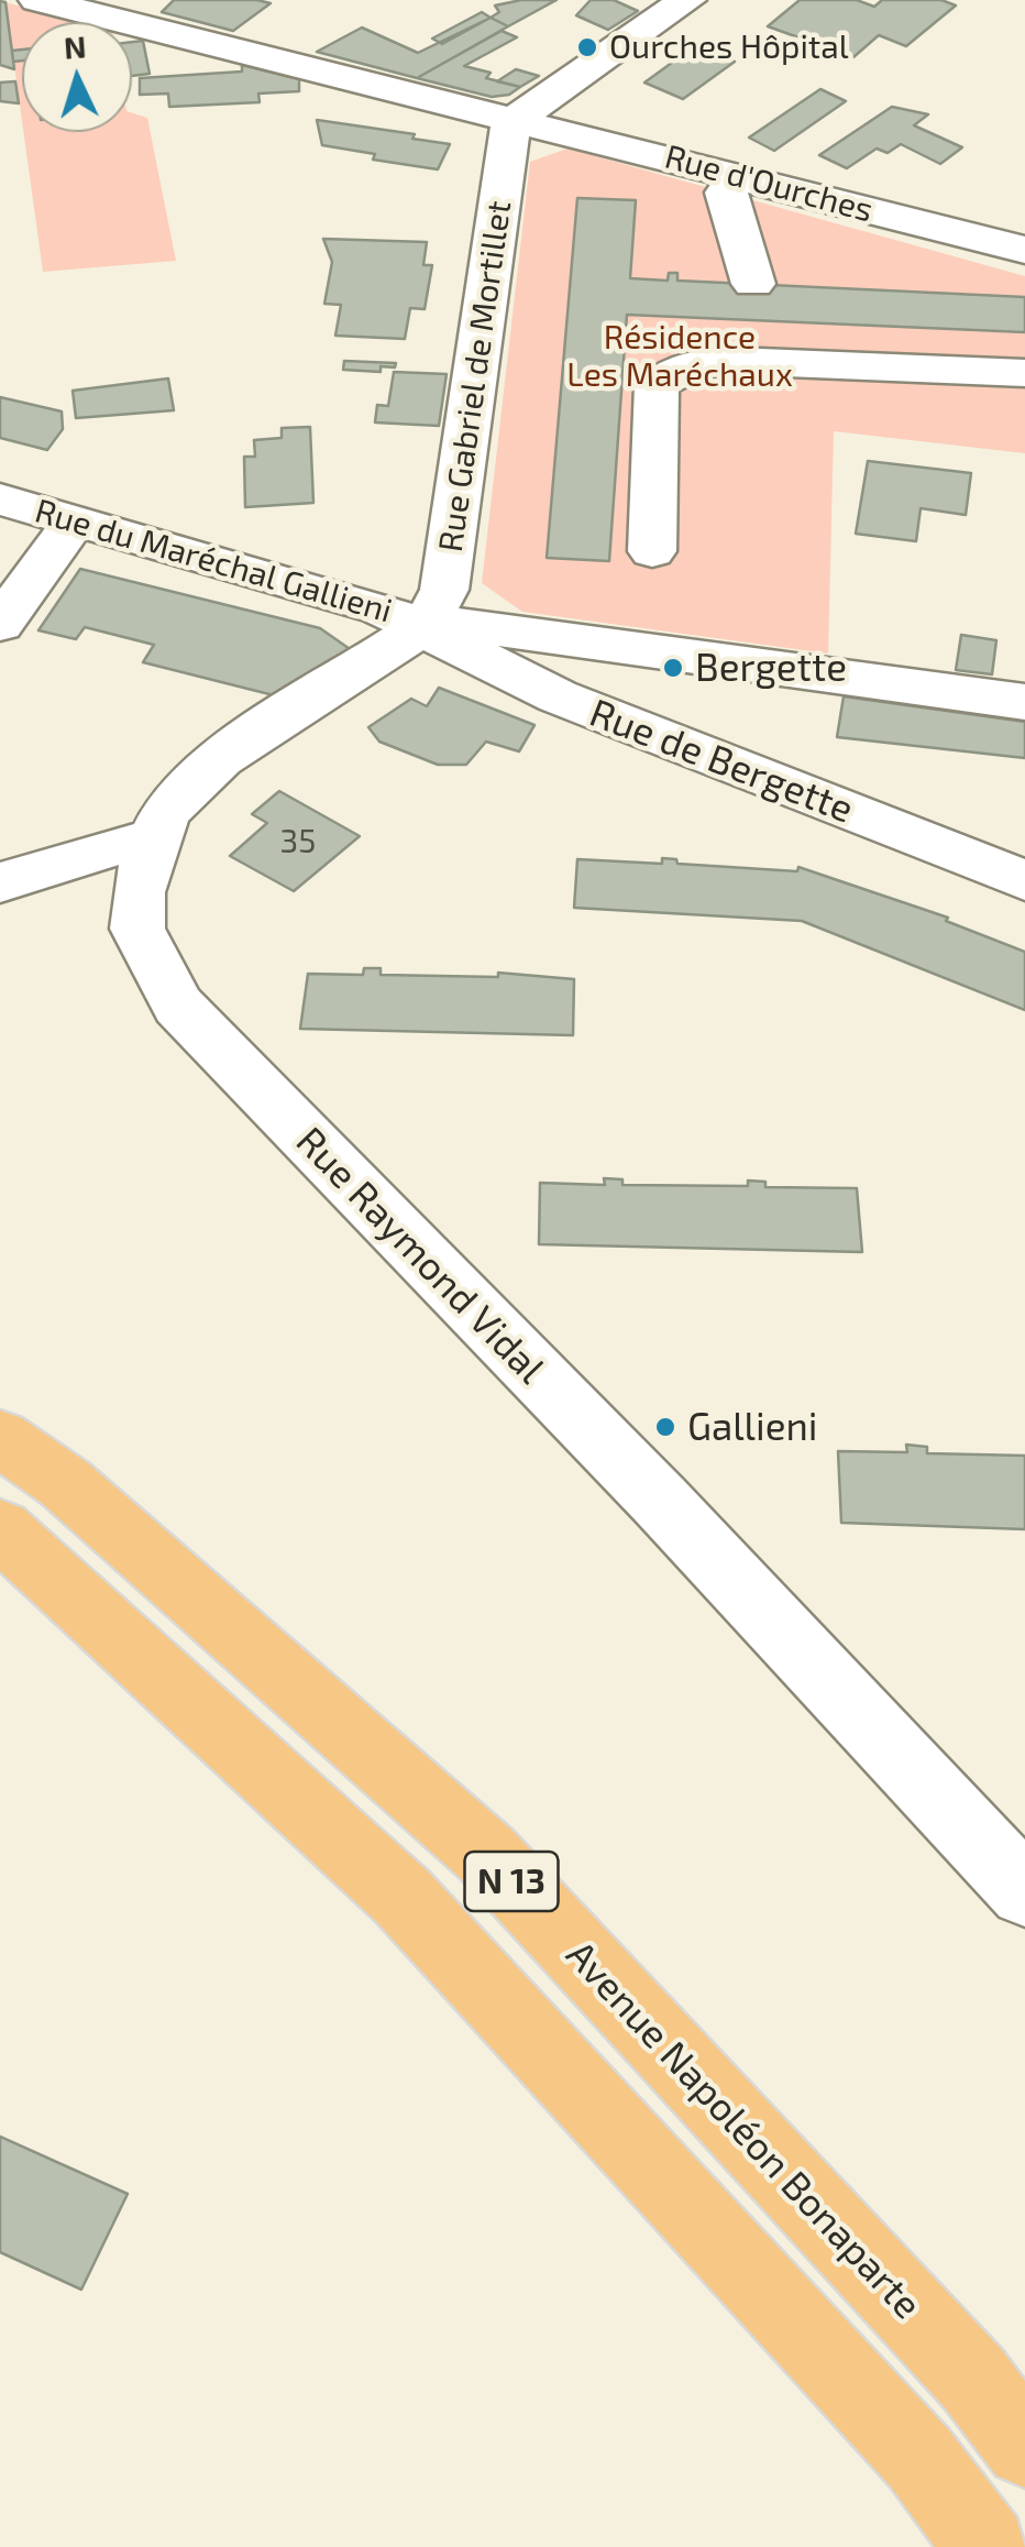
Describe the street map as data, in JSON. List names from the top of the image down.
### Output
{
  "streets": {
    "main road": ["N 13", "Avenue Napoléon Bonaparte"],
    "street": [
      "Rue d'Ourches",
      "Rue Gabriel de Mortillet",
      "Rue du Maréchal Gallieni",
      "Rue de Bergette",
      "Rue Raymond Vidal"
    ]
  },
  "crossings": [
    ["Rue d'Ourches", "Rue Gabriel de Mortillet"],
    ["Rue Gabriel de Mortillet", "Rue du Maréchal Gallieni"],
    ["Rue Gabriel de Mortillet", "Rue de Bergette"],
    ["Rue Gabriel de Mortillet", "Rue Raymond Vidal"],
    ["Rue du Maréchal Gallieni", "Rue de Bergette"],
    ["Rue du Maréchal Gallieni", "Rue Raymond Vidal"],
    ["Rue de Bergette", "Rue Raymond Vidal"]
  ],
  "parks": ["Résidence Les Maréchaux"],
  "places": ["Ourches Hôpital", "Bergette", "Gallieni"],
  "house_numbers": ["35"],
  "north": "top"
}
